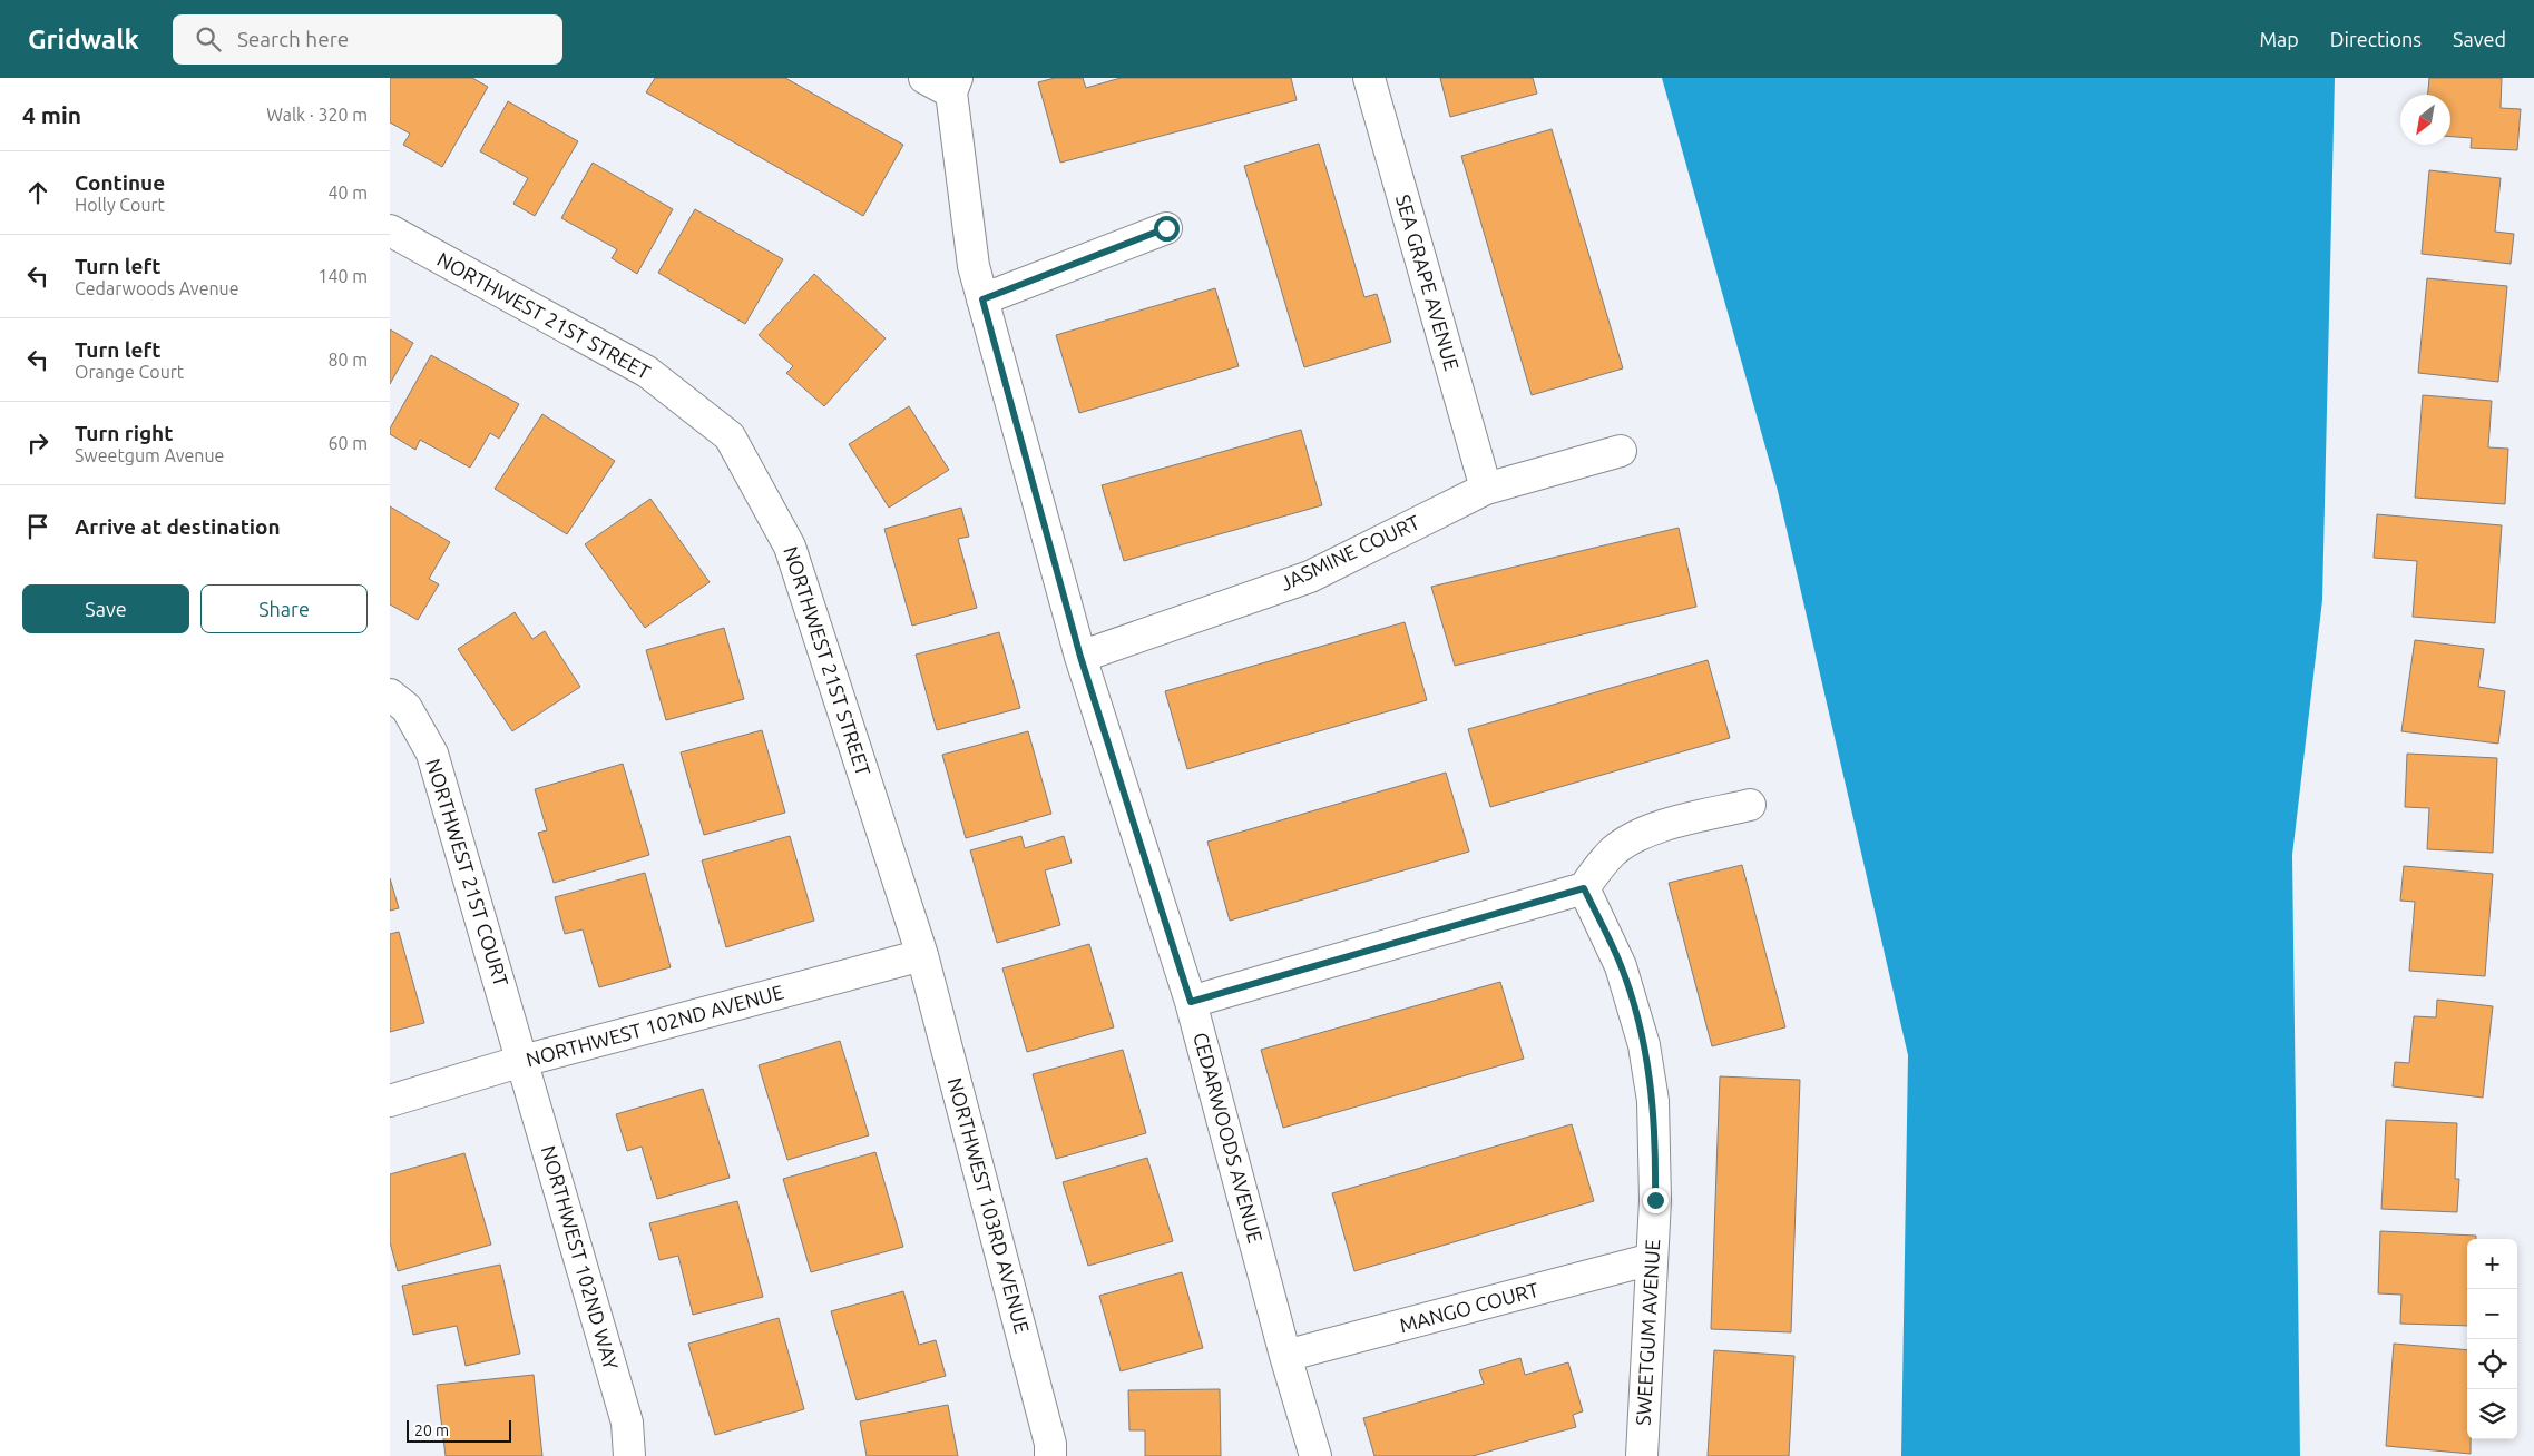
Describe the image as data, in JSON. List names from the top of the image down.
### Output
{
  "streets": {
    "street": [
      "SEA GRAPE AVENUE",
      "NORTHWEST 21ST STREET",
      "JASMINE COURT",
      "NORTHWEST 21ST COURT",
      "NORTHWEST 102ND AVENUE",
      "CEDARWOODS AVENUE",
      "NORTHWEST 103RD AVENUE",
      "NORTHWEST 102ND WAY",
      "MANGO COURT",
      "SWEETGUM AVENUE"
    ]
  },
  "crossings": [
    ["SEA GRAPE AVENUE", "JASMINE COURT"],
    ["NORTHWEST 21ST STREET", "NORTHWEST 102ND AVENUE"],
    ["NORTHWEST 21ST STREET", "NORTHWEST 103RD AVENUE"],
    ["JASMINE COURT", "CEDARWOODS AVENUE"],
    ["NORTHWEST 21ST COURT", "NORTHWEST 102ND AVENUE"],
    ["NORTHWEST 21ST COURT", "NORTHWEST 102ND WAY"],
    ["NORTHWEST 102ND AVENUE", "NORTHWEST 103RD AVENUE"],
    ["NORTHWEST 102ND AVENUE", "NORTHWEST 102ND WAY"],
    ["CEDARWOODS AVENUE", "MANGO COURT"],
    ["MANGO COURT", "SWEETGUM AVENUE"]
  ],
  "scale_bar": "20 m",
  "north": "bottom left",
  "page": {
    "header": "Gridwalk",
    "search": "Search here",
    "nav": ["Map", "Directions", "Saved"],
    "heading": ["4 min", "Walk · 320 m"],
    "list": [
      ["Continue", "Holly Court", "40 m"],
      ["Turn left", "Cedarwoods Avenue", "140 m"],
      ["Turn left", "Orange Court", "80 m"],
      ["Turn right", "Sweetgum Avenue", "60 m"],
      "Arrive at destination"
    ],
    "buttons": ["Save", "Share"],
    "map_buttons": ["+", "−"],
    "scale": "20 m"
  }
}
